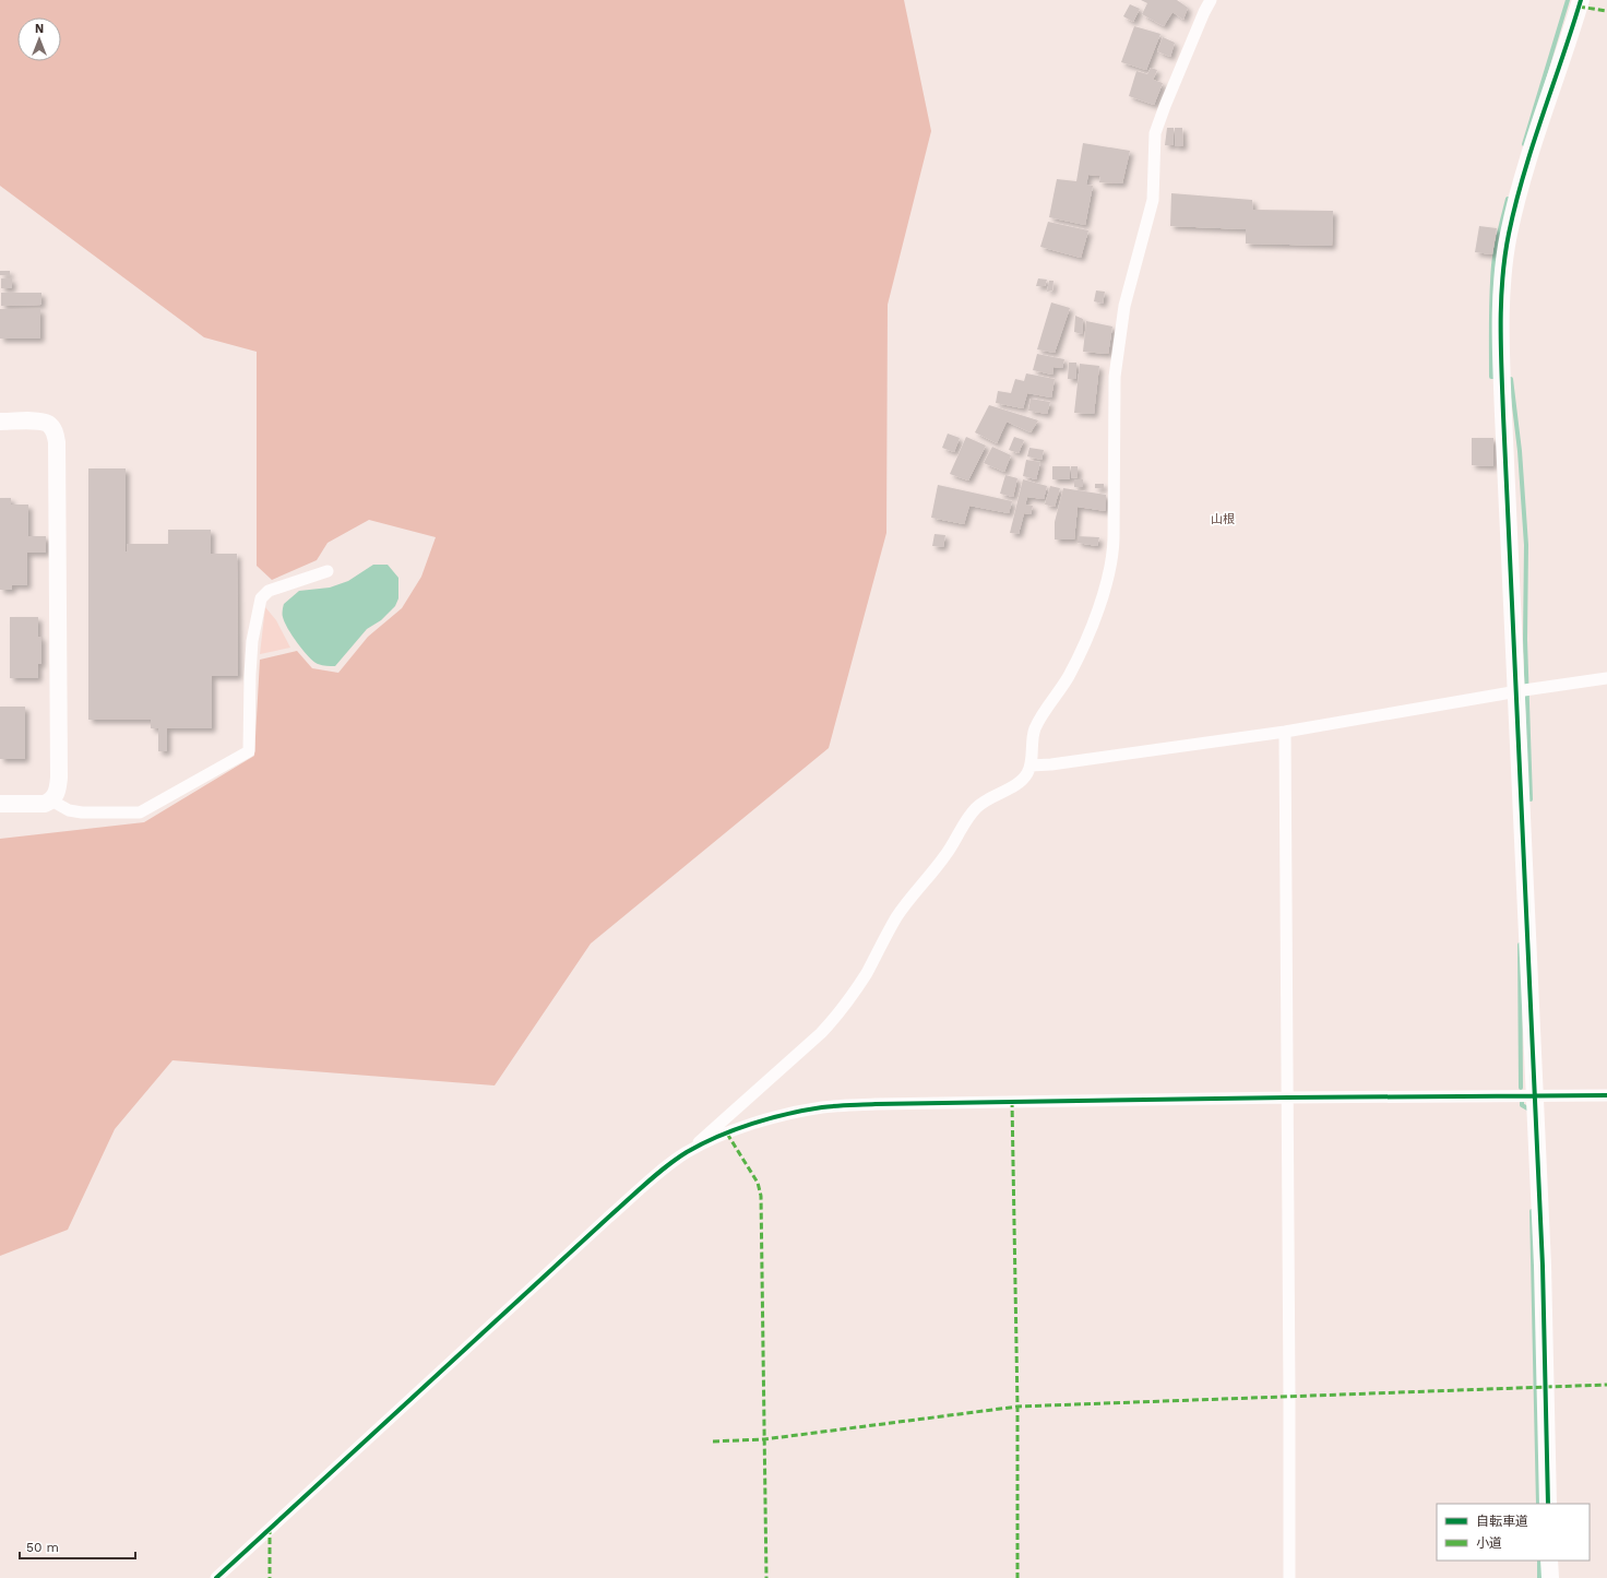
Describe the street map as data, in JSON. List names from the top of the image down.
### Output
{
  "districts": ["山根"],
  "legend": ["自転車道", "小道"],
  "scale_bar": "50 m",
  "north": "top"
}
